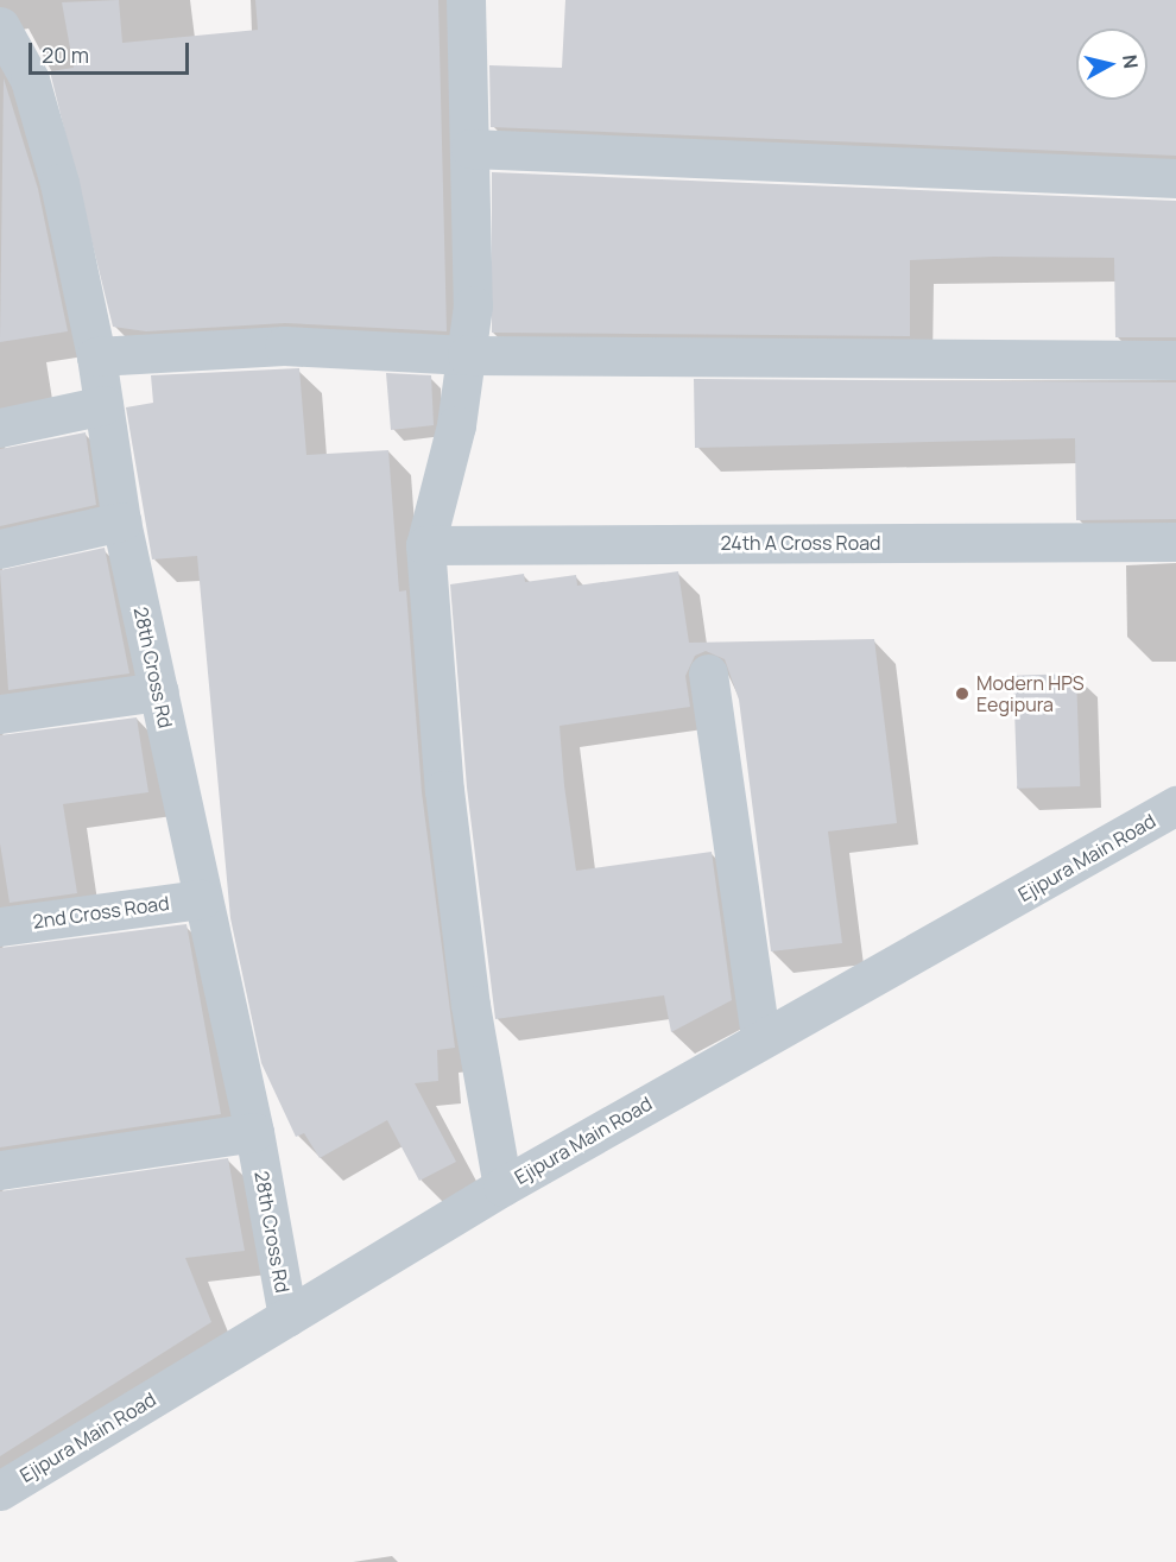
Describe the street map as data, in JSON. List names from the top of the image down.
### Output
{
  "streets": {
    "street": [
      "24th A Cross Road",
      "28th Cross Rd",
      "Ejipura Main Road",
      "2nd Cross Road"
    ]
  },
  "crossings": [
    ["28th Cross Rd", "Ejipura Main Road"],
    ["28th Cross Rd", "2nd Cross Road"]
  ],
  "places": ["Modern HPS Eegipura"],
  "scale_bar": "20 m",
  "north": "right"
}
